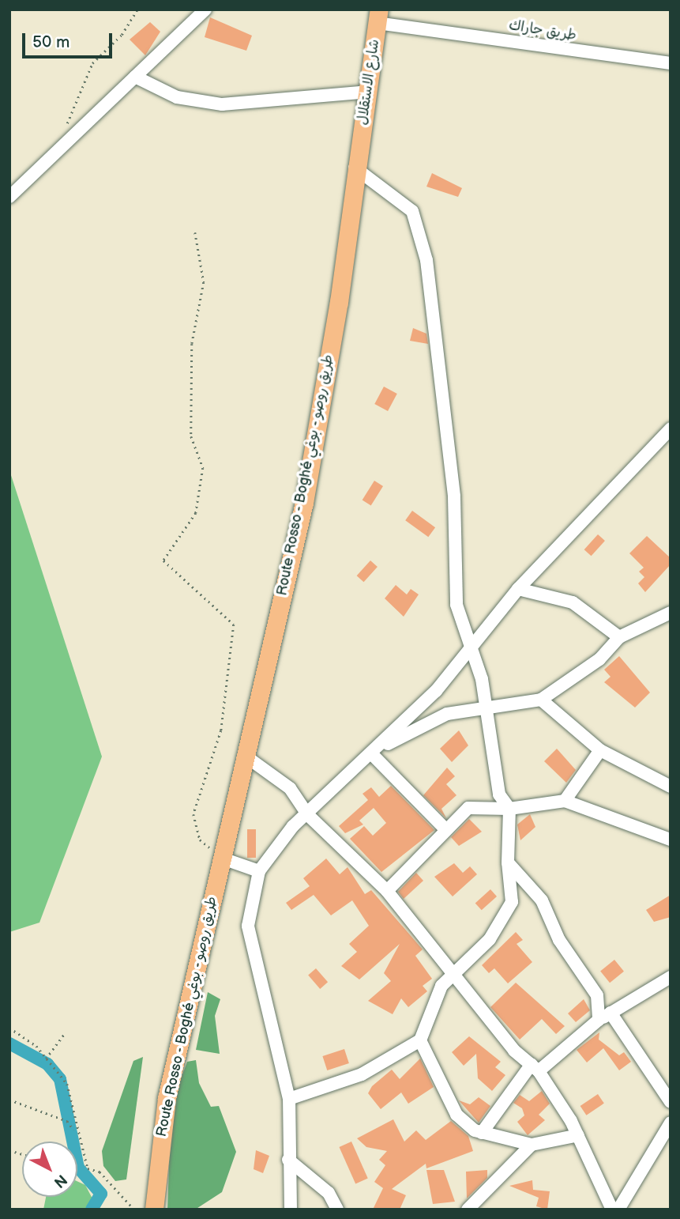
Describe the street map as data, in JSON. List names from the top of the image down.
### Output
{
  "streets": {
    "highway": ["شارع الاستقلال", "Route Rosso - Boghé طريق روصو - بوغي"],
    "street": ["طريق جاراك"]
  },
  "crossings": [
    ["طريق جاراك", "شارع الاستقلال"],
    ["شارع الاستقلال", "Route Rosso - Boghé طريق روصو - بوغي"]
  ],
  "scale_bar": "50 m",
  "north": "bottom right"
}
